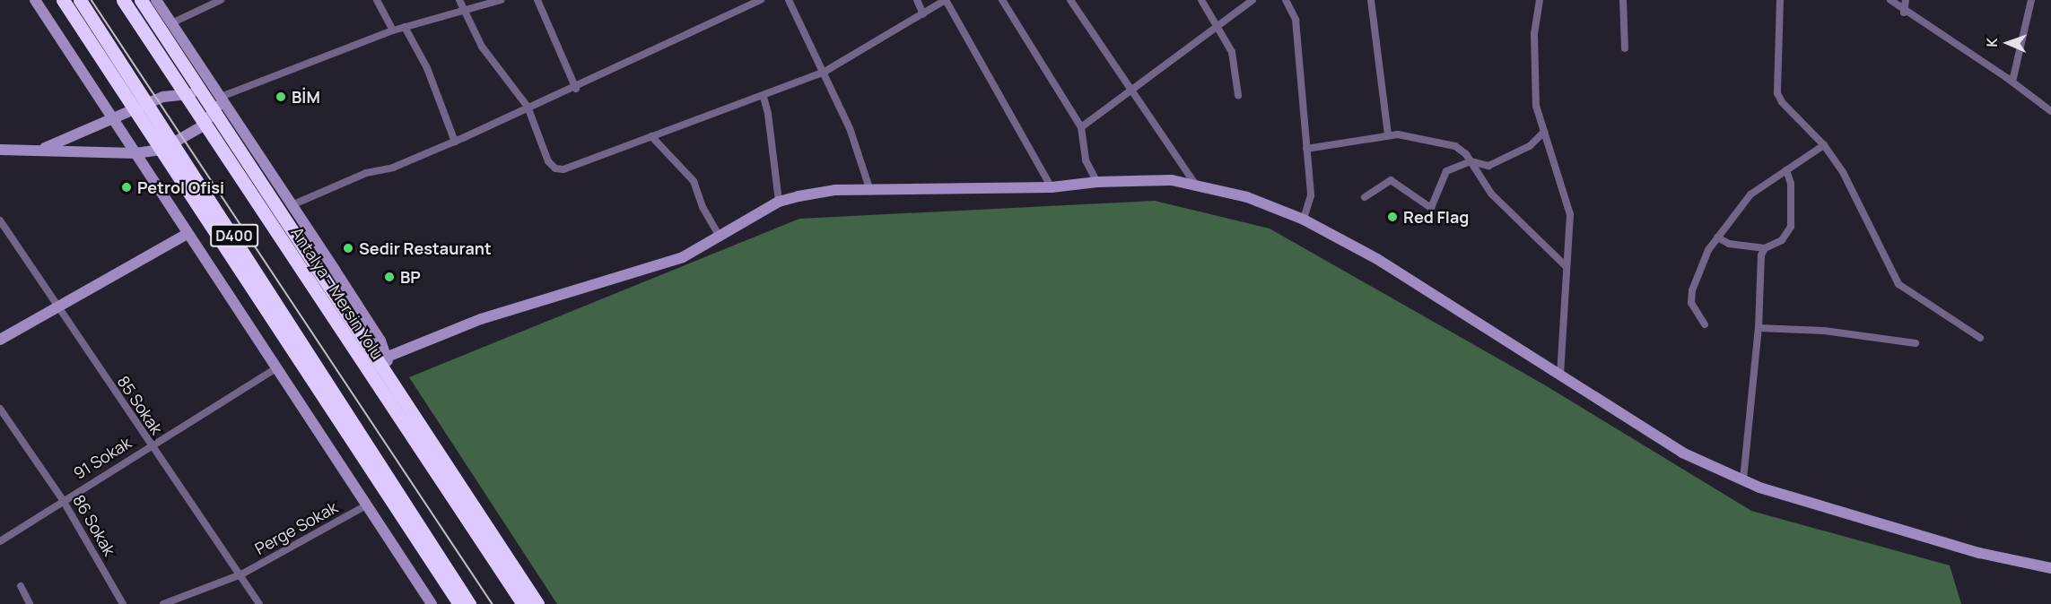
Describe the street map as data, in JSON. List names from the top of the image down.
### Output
{
  "streets": {
    "highway": ["D400", "Antalya - Mersin Yolu"],
    "street": [
      "85 Sokak",
      "91 Sokak",
      "86 Sokak",
      "Perge Sokak"
    ]
  },
  "crossings": [
    ["85 Sokak", "91 Sokak"],
    ["85 Sokak", "Perge Sokak"],
    ["91 Sokak", "86 Sokak"]
  ],
  "places": [
    "BİM",
    "Petrol Ofisi",
    "Red Flag",
    "Sedir Restaurant",
    "BP"
  ],
  "north": "left"
}
